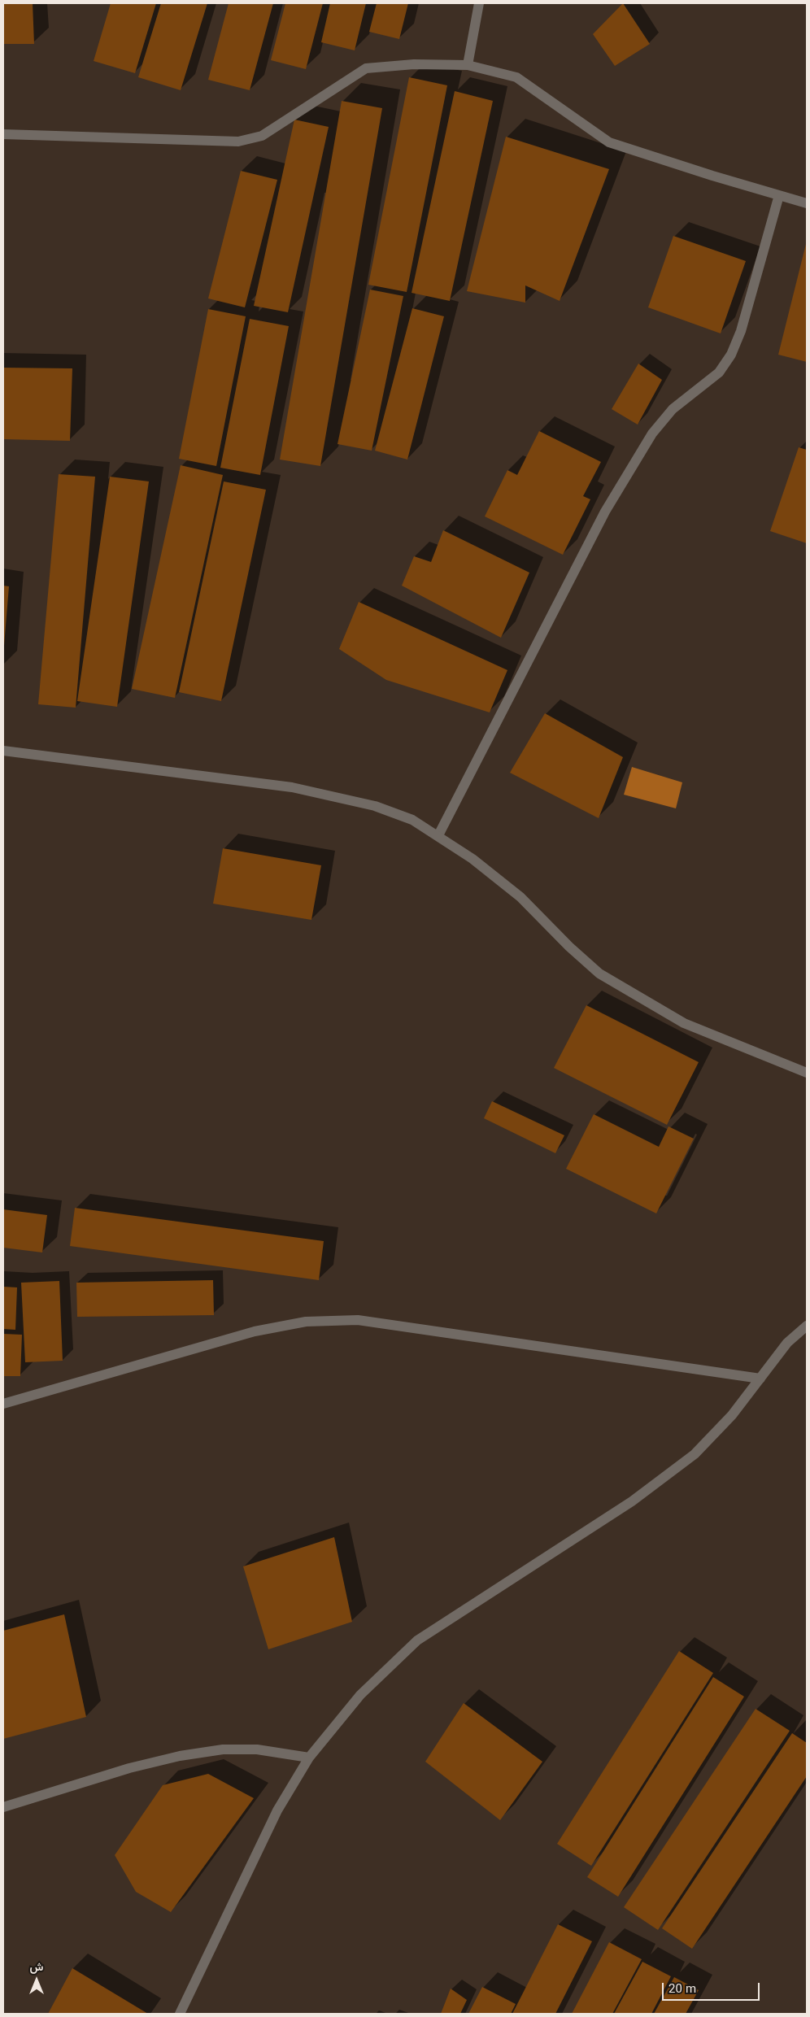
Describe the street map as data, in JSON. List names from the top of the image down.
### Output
{
  "scale_bar": "20 m",
  "north": "top"
}
